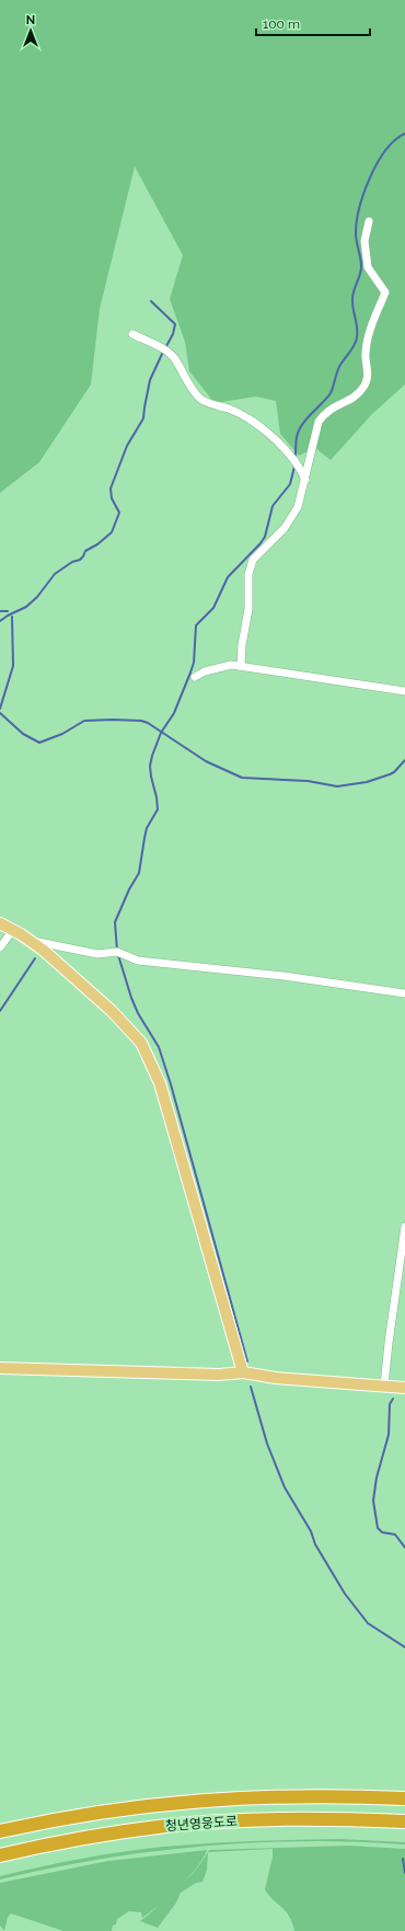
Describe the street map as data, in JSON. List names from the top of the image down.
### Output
{
  "streets": {
    "highway": ["청년영웅도로"]
  },
  "scale_bar": "100 m",
  "north": "top"
}
